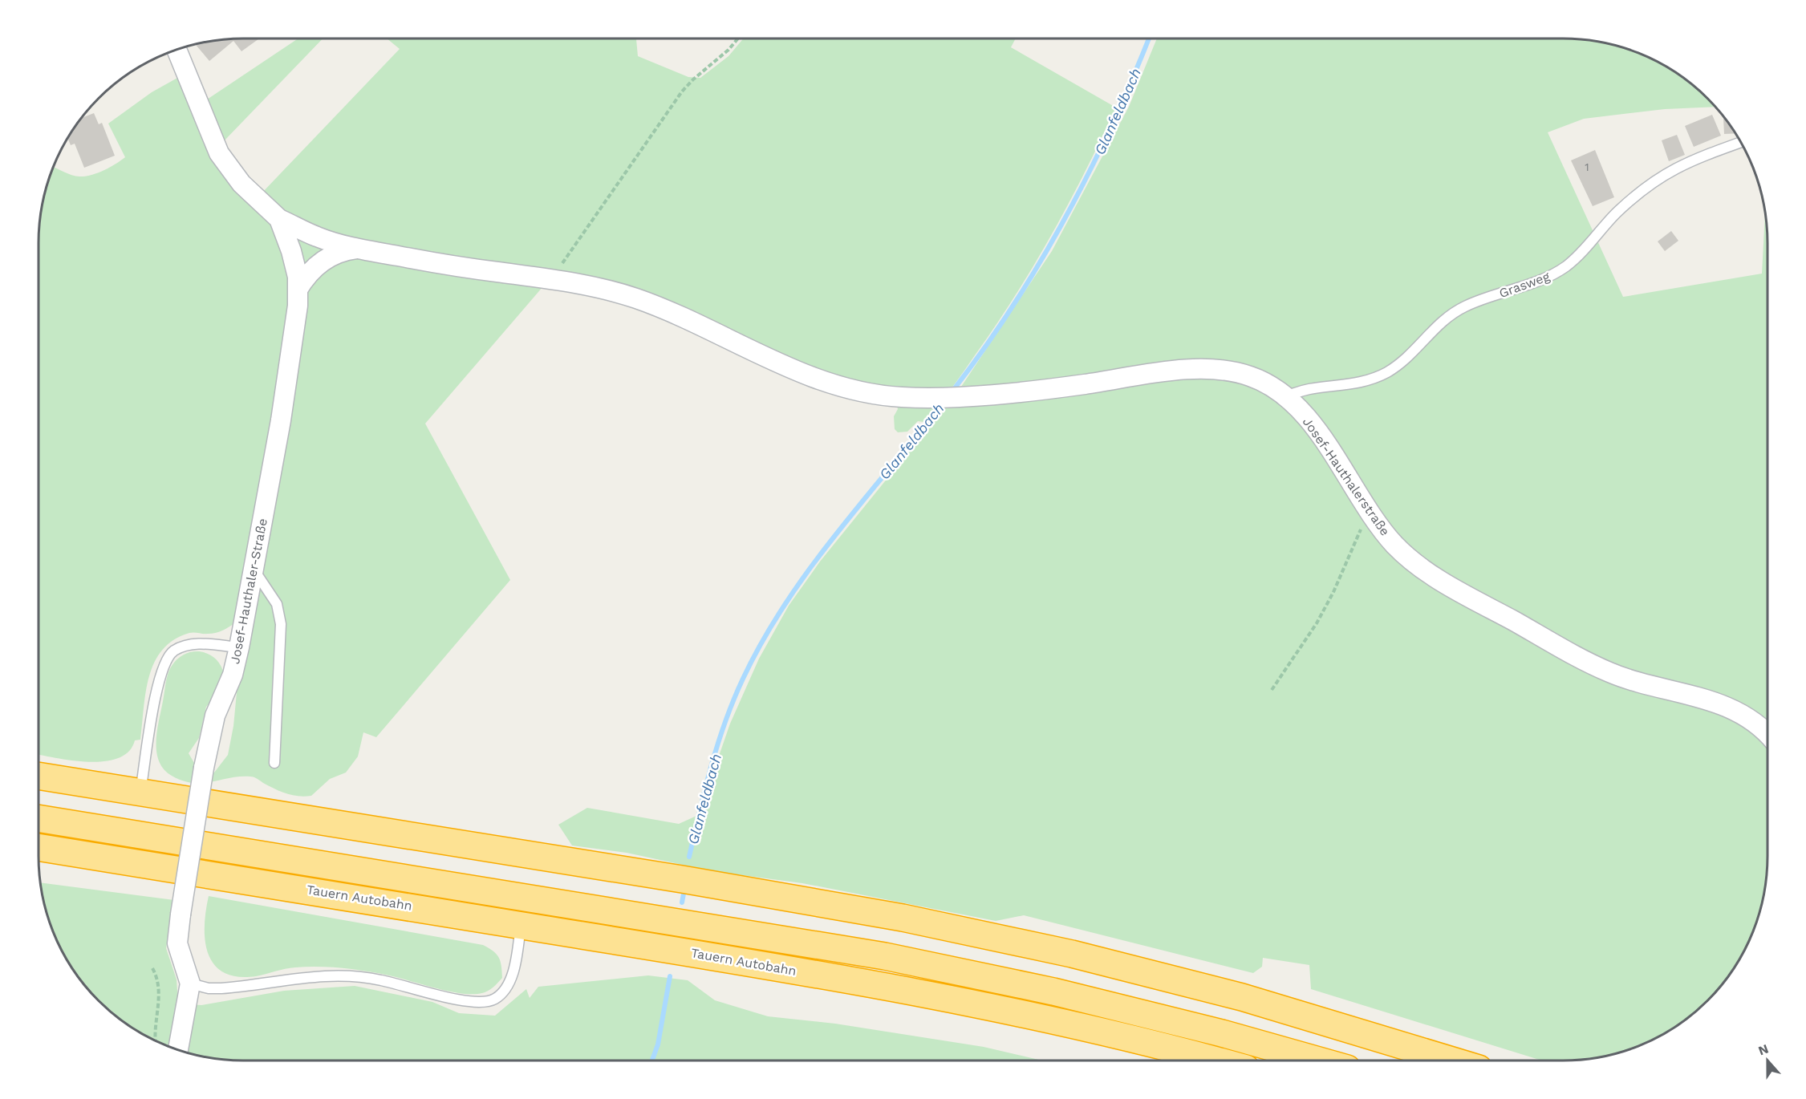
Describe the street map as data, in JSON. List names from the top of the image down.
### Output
{
  "streets": {
    "highway": ["Tauern Autobahn"],
    "street": ["Josef-Hauthalerstraße", "Josef-Hauthaler-Straße"],
    "lane": ["Grasweg"]
  },
  "crossings": [
    ["Grasweg", "Josef-Hauthalerstraße"]
  ],
  "water": ["Glanfeldbach"],
  "house_numbers": ["1"],
  "north": "top"
}
